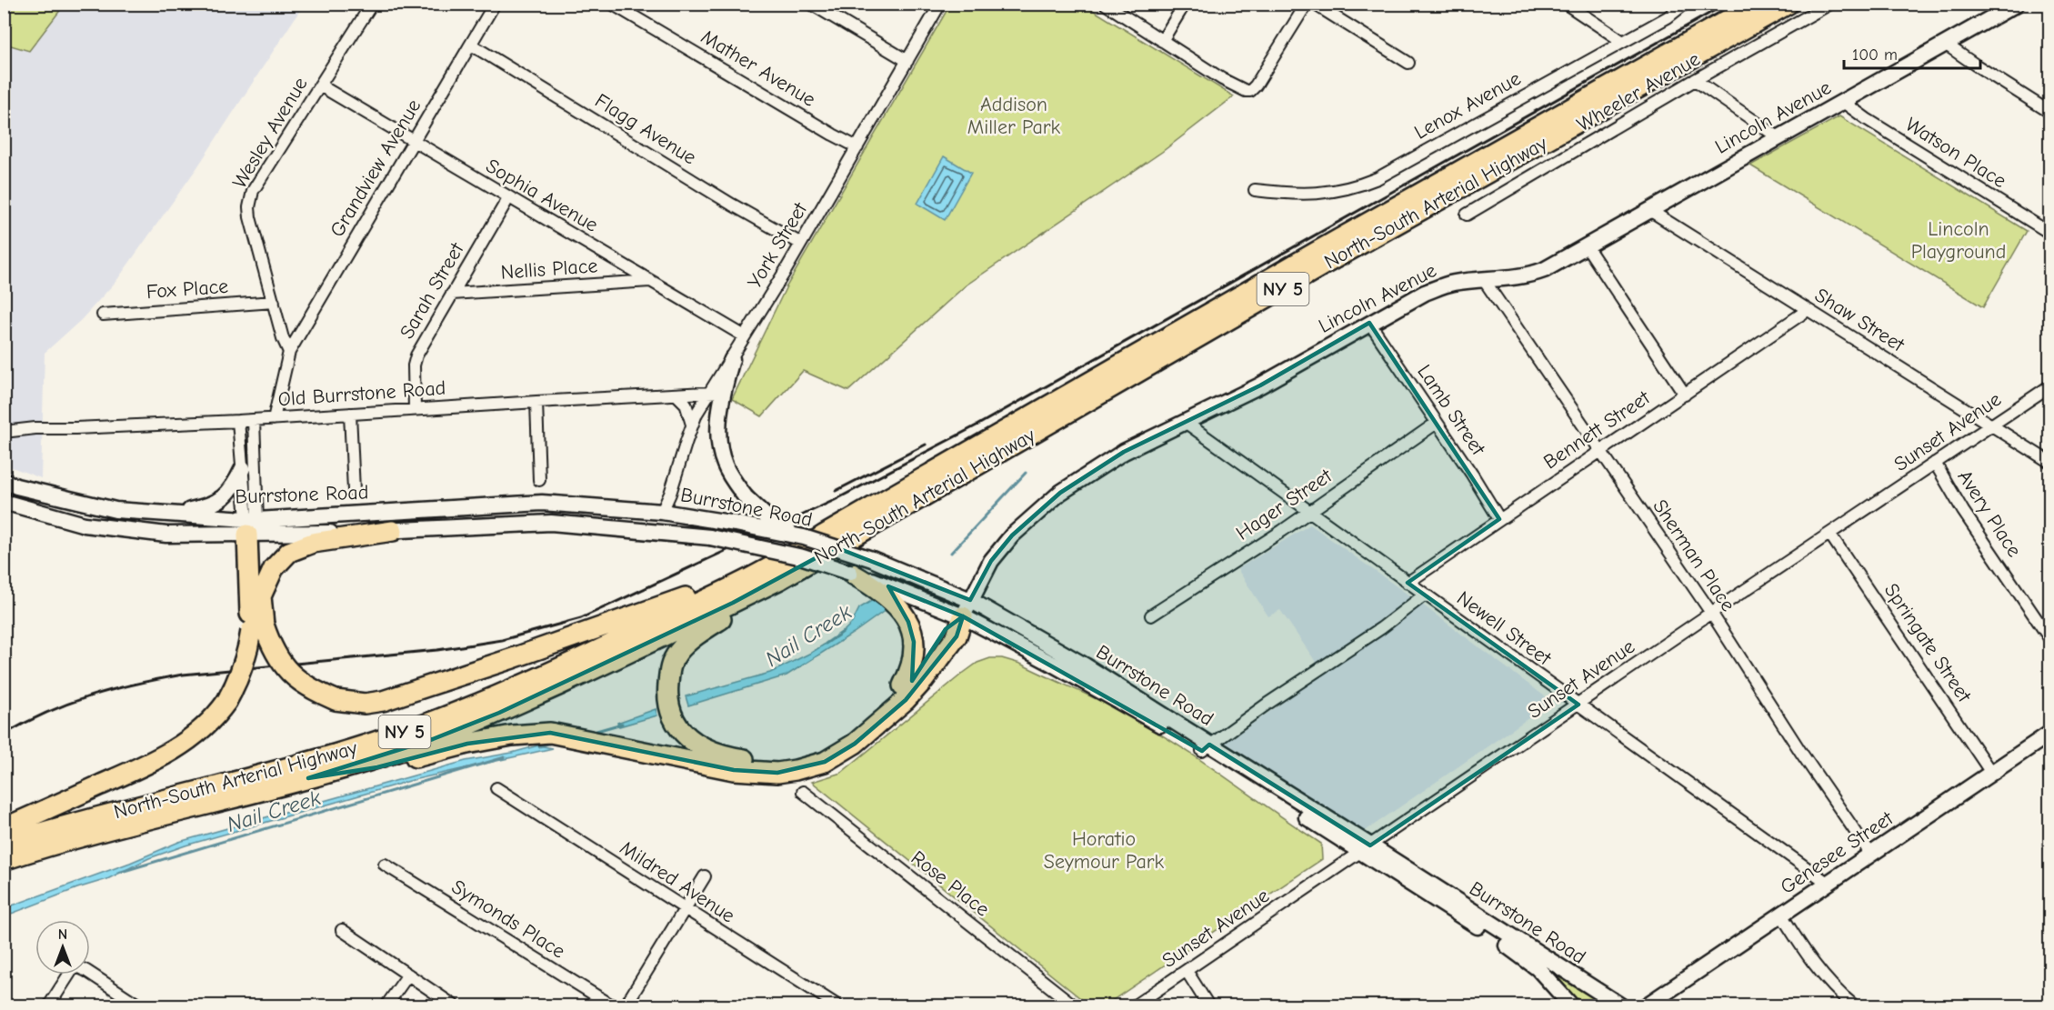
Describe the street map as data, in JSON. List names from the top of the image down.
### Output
{
  "streets": {
    "highway": ["North-South Arterial Highway", "NY 5"],
    "street": [
      "Mather Avenue",
      "Wheeler Avenue",
      "Lenox Avenue",
      "Lincoln Avenue",
      "Flagg Avenue",
      "Wesley Avenue",
      "Watson Place",
      "Grandview Avenue",
      "Sophia Avenue",
      "York Street",
      "Nellis Place",
      "Fox Place",
      "Sarah Street",
      "Shaw Street",
      "Old Burrstone Road",
      "Lamb Street",
      "Bennett Street",
      "Sunset Avenue",
      "Burrstone Road",
      "Hager Street",
      "Avery Place",
      "Sherman Place",
      "Newell Street",
      "Springate Street",
      "Genesee Street",
      "Mildred Avenue",
      "Rose Place",
      "Symonds Place"
    ]
  },
  "crossings": [
    ["Mather Avenue", "York Street"],
    ["Lincoln Avenue", "Watson Place"],
    ["Lincoln Avenue", "Shaw Street"],
    ["Lincoln Avenue", "Lamb Street"],
    ["Lincoln Avenue", "Burrstone Road"],
    ["Lincoln Avenue", "Sherman Place"],
    ["Lincoln Avenue", "Newell Street"],
    ["Flagg Avenue", "Grandview Avenue"],
    ["Flagg Avenue", "York Street"],
    ["Wesley Avenue", "Grandview Avenue"],
    ["Wesley Avenue", "Sophia Avenue"],
    ["Wesley Avenue", "Fox Place"],
    ["Grandview Avenue", "Sophia Avenue"],
    ["Sophia Avenue", "York Street"],
    ["Sophia Avenue", "Nellis Place"],
    ["Sophia Avenue", "Sarah Street"],
    ["Nellis Place", "Sarah Street"],
    ["Sarah Street", "Old Burrstone Road"],
    ["Shaw Street", "Bennett Street"],
    ["Shaw Street", "Sunset Avenue"],
    ["Lamb Street", "Bennett Street"],
    ["Lamb Street", "Hager Street"],
    ["Bennett Street", "Sherman Place"],
    ["Bennett Street", "Newell Street"],
    ["Sunset Avenue", "Burrstone Road"],
    ["Sunset Avenue", "Avery Place"],
    ["Sunset Avenue", "Sherman Place"],
    ["Sunset Avenue", "Newell Street"],
    ["Sunset Avenue", "Springate Street"],
    ["Hager Street", "Newell Street"],
    ["Sherman Place", "Genesee Street"],
    ["Newell Street", "Genesee Street"],
    ["Springate Street", "Genesee Street"]
  ],
  "water": ["Nail Creek"],
  "parks": ["Addison Miller Park", "Lincoln Playground", "Horatio Seymour Park"],
  "scale_bar": "100 m",
  "north": "top"
}
